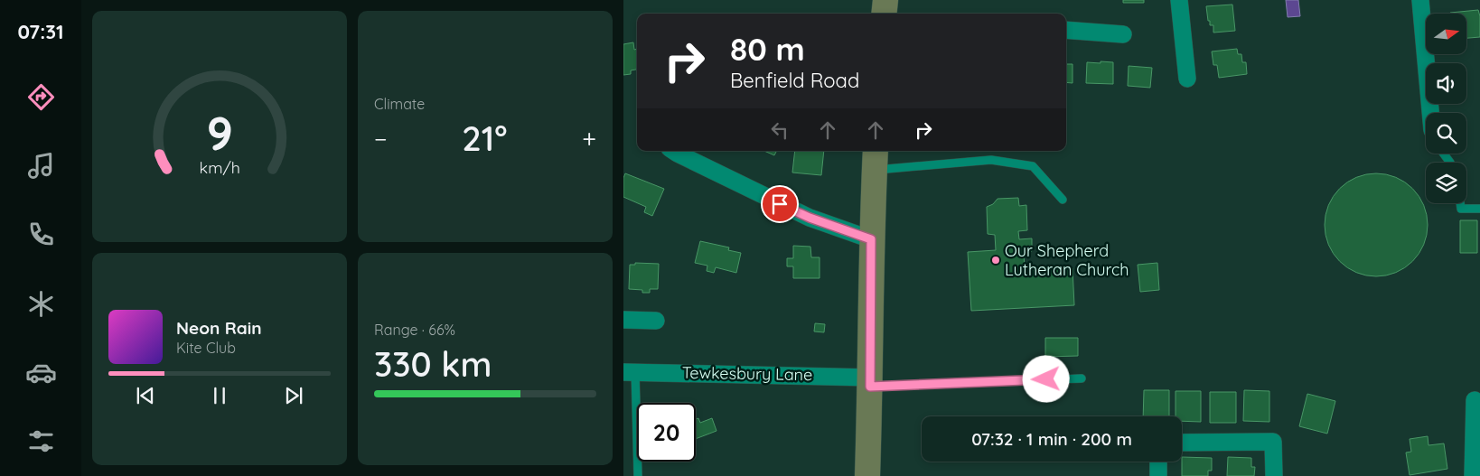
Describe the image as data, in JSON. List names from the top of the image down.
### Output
{
  "streets": {
    "street": ["Tewkesbury Lane"]
  },
  "places": ["Our Shepherd Lutheran Church"],
  "north": "right",
  "page": {
    "tabs": "07:31",
    "tile": [
      "Climate",
      ["Range · 66%", "330 km"]
    ],
    "turn": ["80 m", "Benfield Road"],
    "heat": ["−", "21°", "+"],
    "song": ["Neon Rain", "Kite Club"],
    "limit": "20",
    "trip": "07:32 · 1 min · 200 m",
    "gauge": ["9", "km/h"]
  }
}
